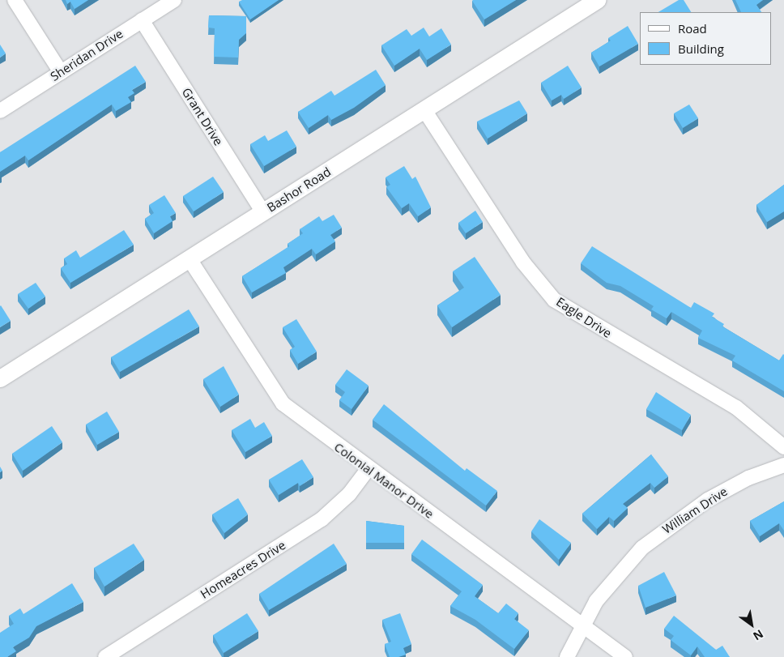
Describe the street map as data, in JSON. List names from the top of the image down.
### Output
{
  "streets": {
    "street": [
      "Sheridan Drive",
      "Grant Drive",
      "Bashor Road",
      "Eagle Drive",
      "Colonial Manor Drive",
      "William Drive",
      "Homeacres Drive"
    ]
  },
  "crossings": [
    ["Sheridan Drive", "Grant Drive"],
    ["Grant Drive", "Bashor Road"],
    ["Bashor Road", "Eagle Drive"],
    ["Bashor Road", "Colonial Manor Drive"],
    ["Colonial Manor Drive", "William Drive"],
    ["Colonial Manor Drive", "Homeacres Drive"]
  ],
  "legend": ["Road", "Building"],
  "north": "bottom right"
}
